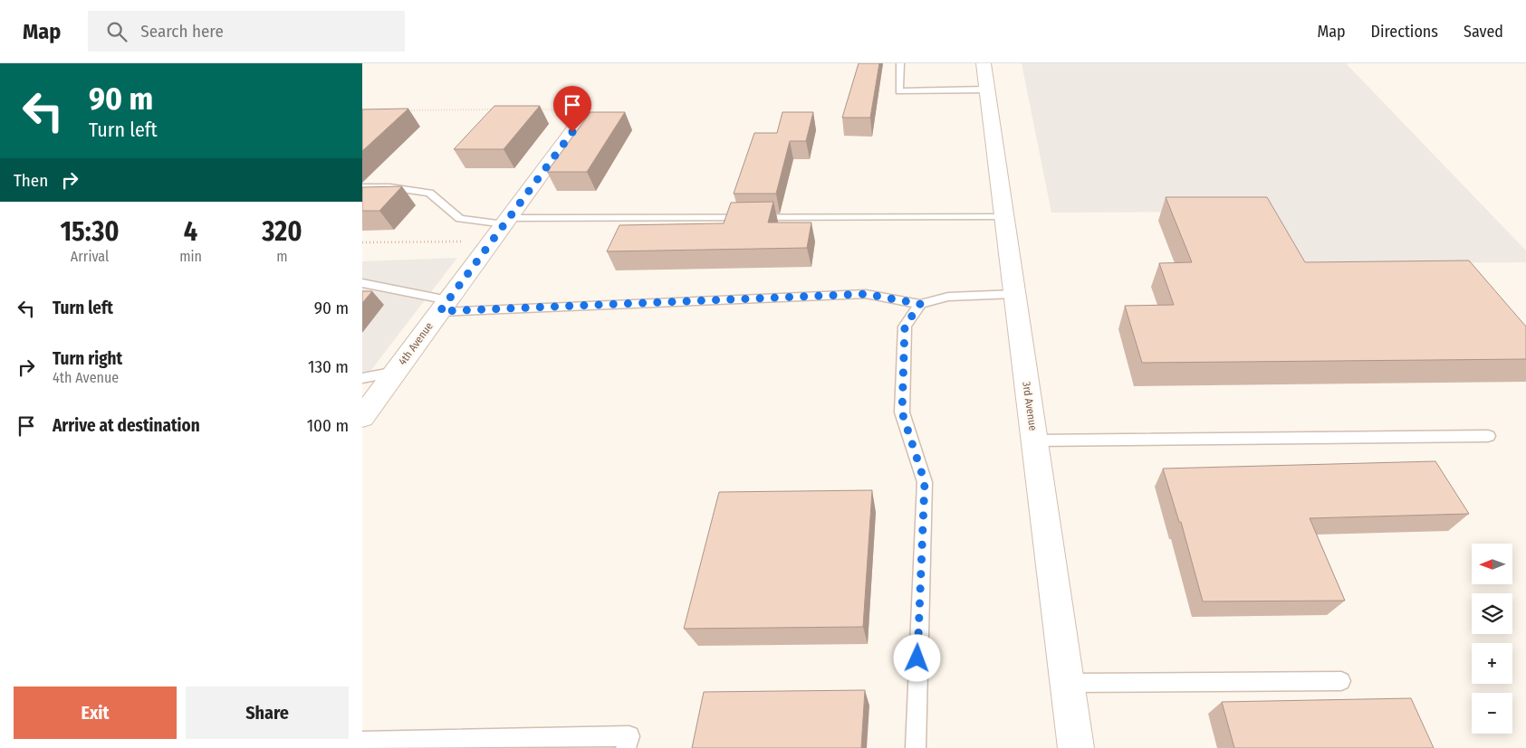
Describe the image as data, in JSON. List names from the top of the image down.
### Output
{
  "streets": {
    "street": ["4th Avenue", "3rd Avenue"]
  },
  "north": "left",
  "page": {
    "header": "Map",
    "search": "Search here",
    "nav": ["Map", "Directions", "Saved"],
    "turn": ["90 m", "Turn left"],
    "then": "Then",
    "eta": [
      "15:30",
      "Arrival",
      "4",
      "min",
      "320",
      "m"
    ],
    "list": [
      {
        "name": "Turn left",
        "value": "90 m"
      },
      {
        "name": "Turn right",
        "note": "4th Avenue",
        "value": "130 m"
      },
      {
        "name": "Arrive at destination",
        "value": "100 m"
      }
    ],
    "map_buttons": ["+", "−"],
    "buttons": ["Exit", "Share"]
  }
}
